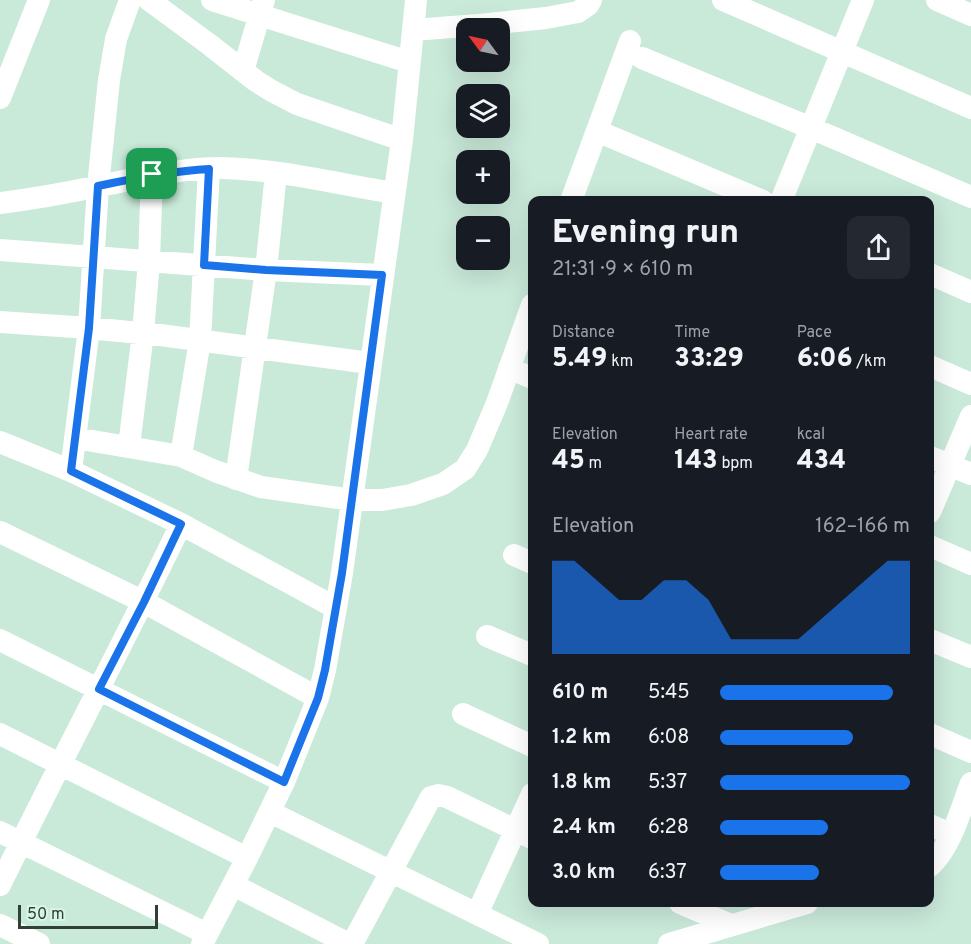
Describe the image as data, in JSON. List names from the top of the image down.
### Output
{
  "scale_bar": "50 m",
  "north": "top left",
  "page": {
    "map_buttons": ["+", "−"],
    "heading": ["Evening run", "21:31 · 9 × 610 m"],
    "stats": [
      ["Distance", "5.49 km"],
      ["Time", "33:29"],
      ["Pace", "6:06 /km"],
      ["Elevation", "45 m"],
      ["Heart rate", "143 bpm"],
      ["kcal", "434"]
    ],
    "chart": ["Elevation", "162–166 m"],
    "list": [
      {
        "name": "610 m",
        "note": "5:45"
      },
      {
        "name": "1.2 km",
        "note": "6:08"
      },
      {
        "name": "1.8 km",
        "note": "5:37"
      },
      {
        "name": "2.4 km",
        "note": "6:28"
      },
      {
        "name": "3.0 km",
        "note": "6:37"
      }
    ],
    "scale": "50 m"
  }
}
